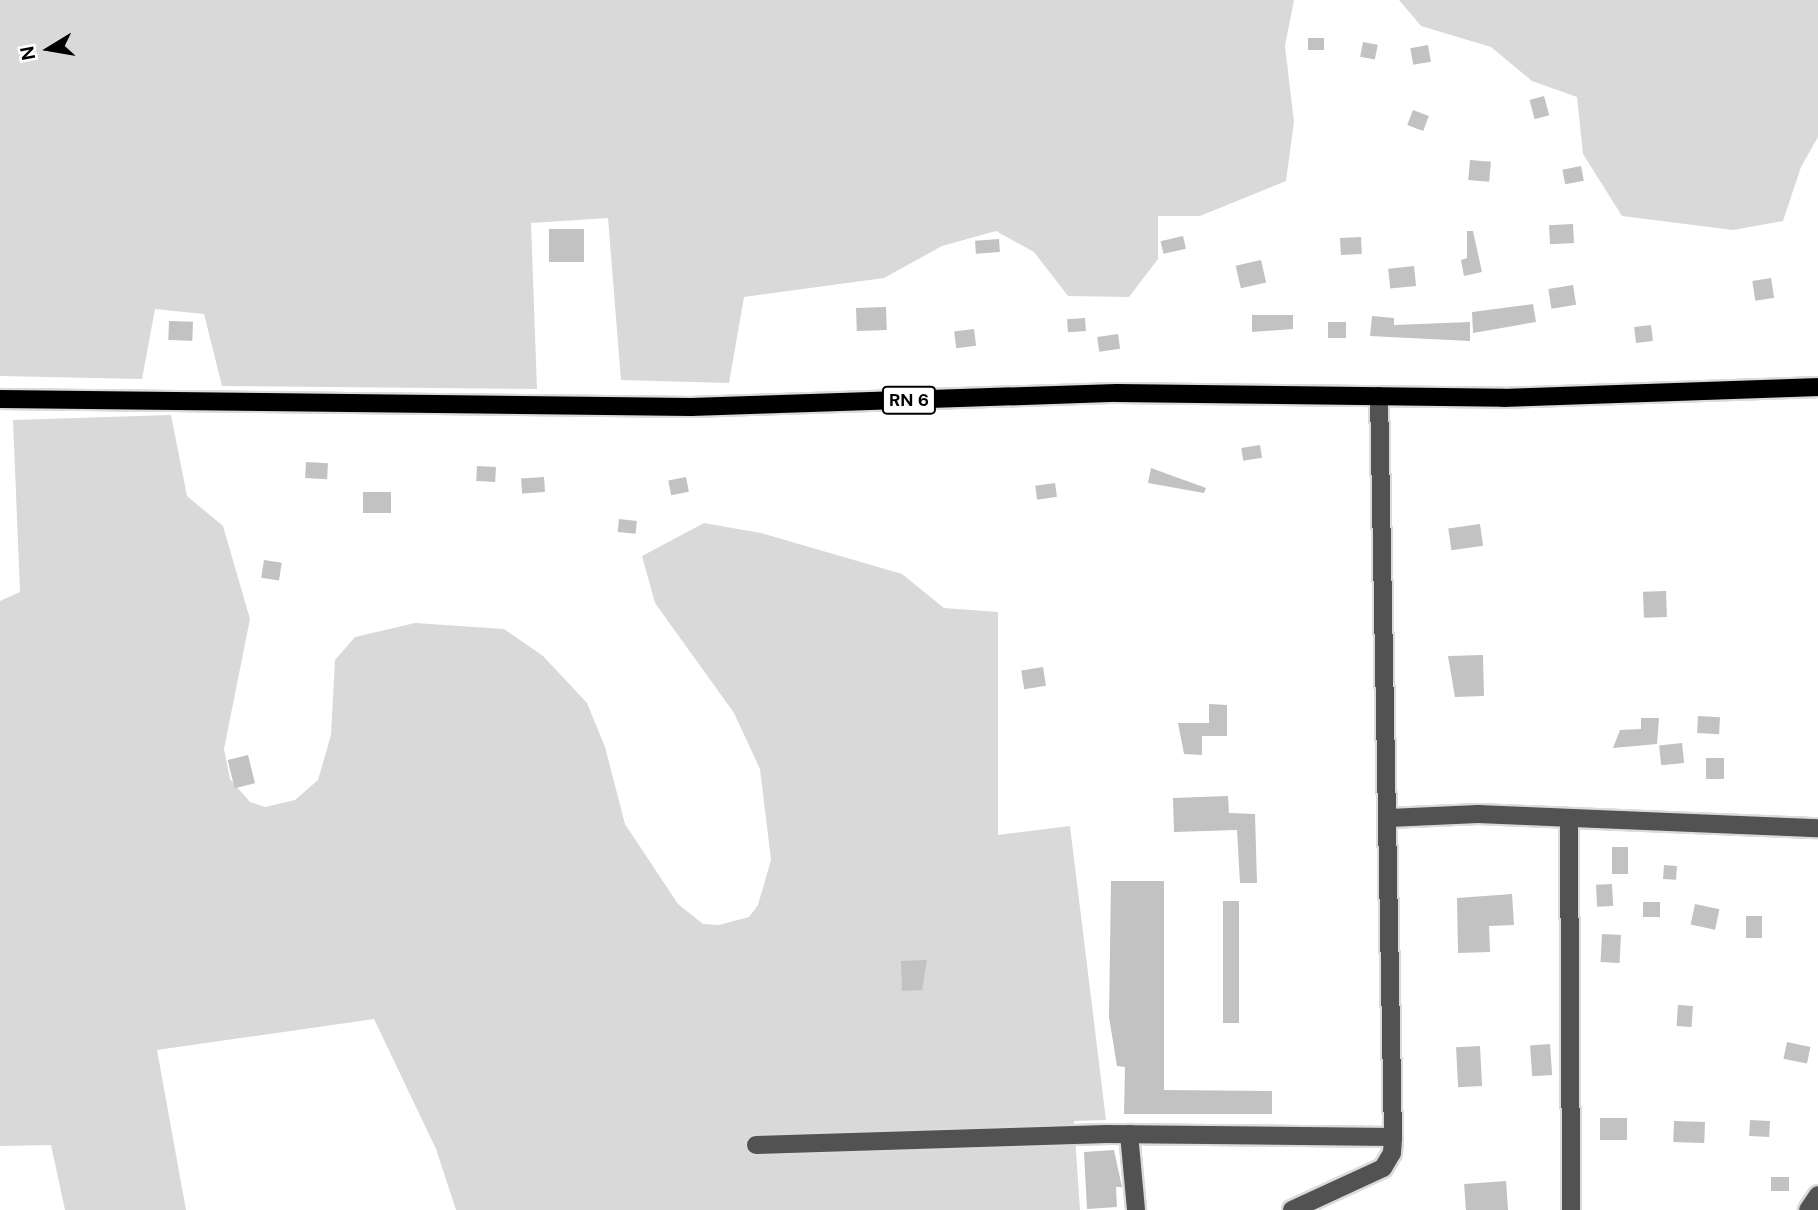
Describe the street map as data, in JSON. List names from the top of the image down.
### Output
{
  "streets": {
    "main road": ["RN 6"]
  },
  "north": "left"
}
